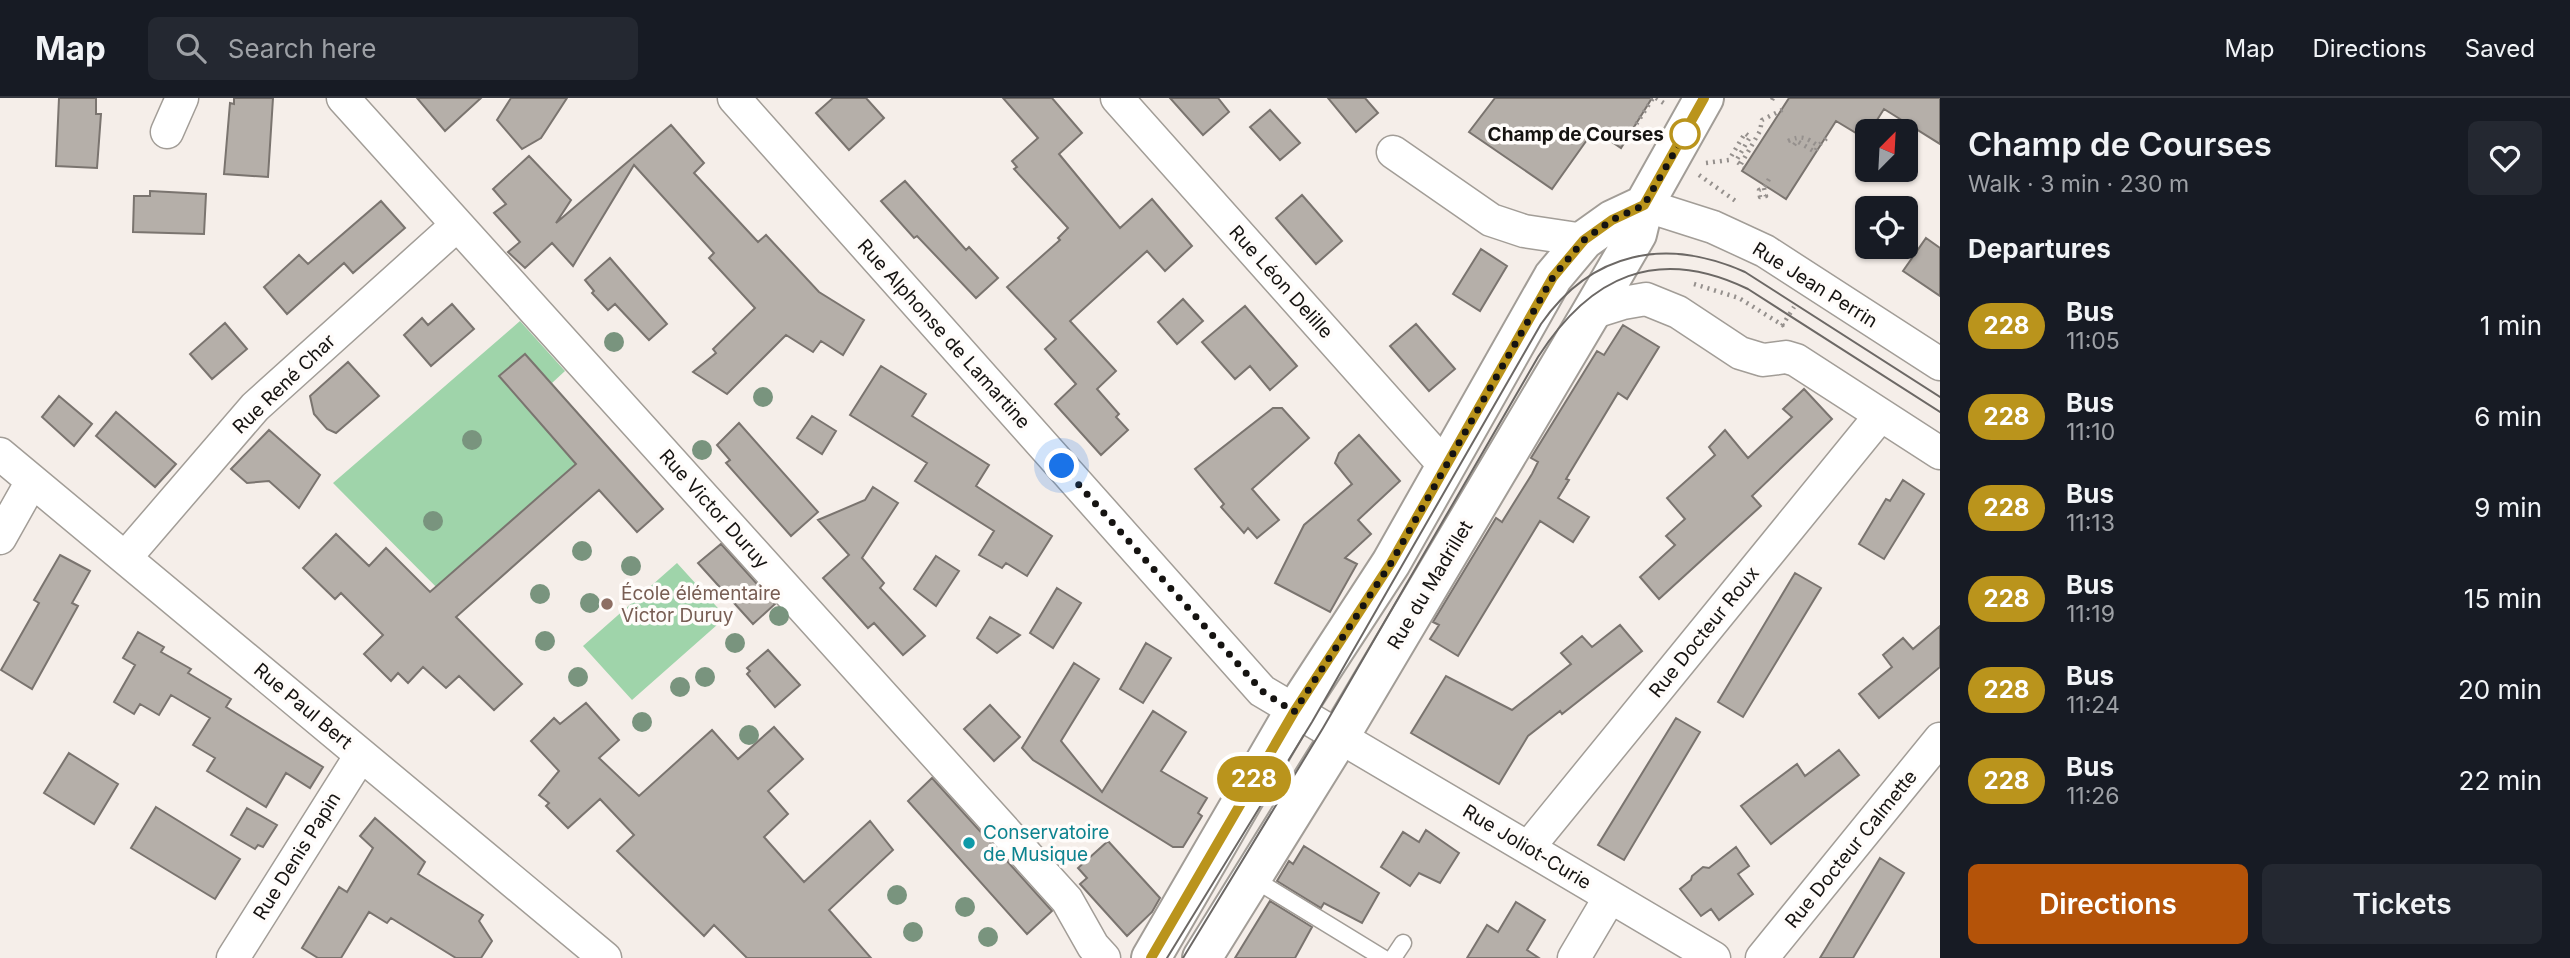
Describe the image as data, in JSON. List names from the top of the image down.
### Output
{
  "streets": {
    "street": [
      "Rue Léon Delille",
      "Rue Jean Perrin",
      "Rue Alphonse de Lamartine",
      "Rue René Char",
      "Rue Victor Duruy",
      "Rue du Madrillet",
      "Rue Docteur Roux",
      "Rue Paul Bert",
      "Rue Joliot-Curie",
      "Rue Docteur Calmette",
      "Rue Denis Papin"
    ]
  },
  "crossings": [
    ["Rue Jean Perrin", "Rue du Madrillet"],
    ["Rue Alphonse de Lamartine", "Rue du Madrillet"],
    ["Rue Alphonse de Lamartine", "Rue Joliot-Curie"],
    ["Rue René Char", "Rue Victor Duruy"],
    ["Rue René Char", "Rue Paul Bert"],
    ["Rue du Madrillet", "Rue Joliot-Curie"],
    ["Rue Docteur Roux", "Rue Joliot-Curie"],
    ["Rue Paul Bert", "Rue Denis Papin"]
  ],
  "places": ["Champ de Courses", "École élémentaire Victor Duruy", "Conservatoire de Musique"],
  "lines": ["bus line 228"],
  "north": "top right",
  "page": {
    "header": "Map",
    "search": "Search here",
    "nav": ["Map", "Directions", "Saved"],
    "on_map": "228",
    "heading": [
      ["Champ de Courses", "Walk · 3 min · 230 m"],
      "Departures"
    ],
    "list": [
      {
        "mark": "228",
        "name": "Bus",
        "note": "11:05",
        "value": "1 min"
      },
      {
        "mark": "228",
        "name": "Bus",
        "note": "11:10",
        "value": "6 min"
      },
      {
        "mark": "228",
        "name": "Bus",
        "note": "11:13",
        "value": "9 min"
      },
      {
        "mark": "228",
        "name": "Bus",
        "note": "11:19",
        "value": "15 min"
      },
      {
        "mark": "228",
        "name": "Bus",
        "note": "11:24",
        "value": "20 min"
      },
      {
        "mark": "228",
        "name": "Bus",
        "note": "11:26",
        "value": "22 min"
      }
    ],
    "buttons": ["Directions", "Tickets"]
  }
}
